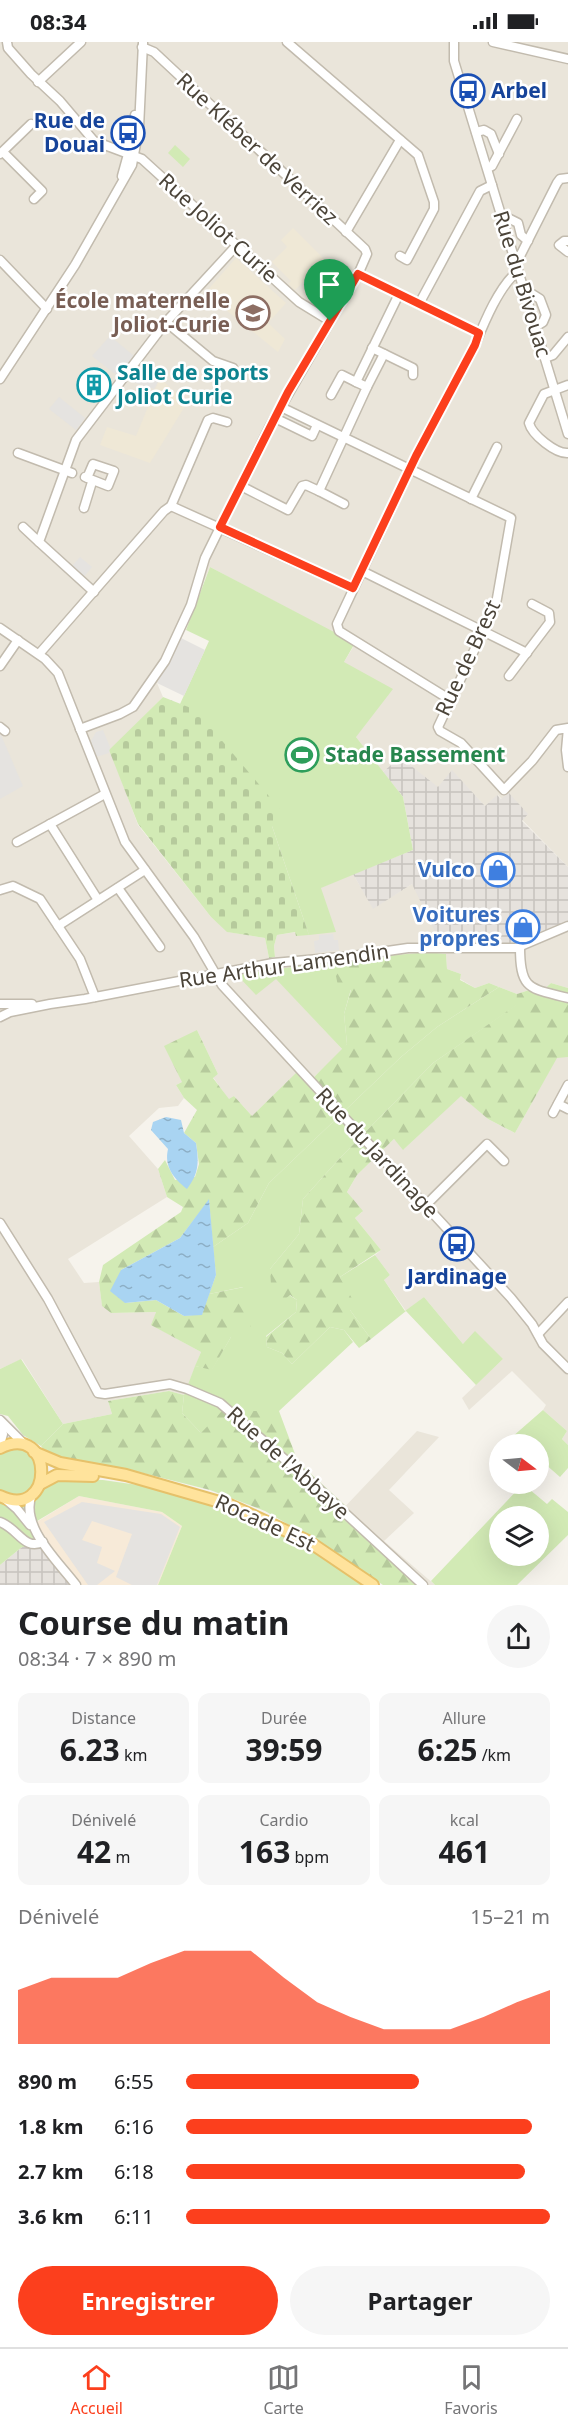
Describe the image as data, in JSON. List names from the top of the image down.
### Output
{
  "streets": {
    "main road": ["Rocade Est"],
    "street": [
      "Rue Kléber de Verriez",
      "Rue Joliot Curie",
      "Rue du Bivouac",
      "Rue de Brest",
      "Rue Arthur Lamendin",
      "Rue du Jardinage",
      "Rue de l'Abbaye"
    ]
  },
  "crossings": [
    ["Rue Arthur Lamendin", "Rue du Jardinage"]
  ],
  "places": {
    "bus stop": ["Arbel", "Rue de Douai", "Jardinage"],
    "school or university": ["École maternelle Joliot-Curie"],
    "building": ["Salle de sports Joliot Curie"],
    "sports": ["Stade Bassement"],
    "shop": ["Vulco", "Voitures propres"]
  },
  "north": "right",
  "page": {
    "status": "08:34",
    "heading": ["Course du matin", "08:34 · 7 × 890 m"],
    "stats": [
      ["Distance", "6.23 km"],
      ["Durée", "39:59"],
      ["Allure", "6:25 /km"],
      ["Dénivelé", "42 m"],
      ["Cardio", "163 bpm"],
      ["kcal", "461"]
    ],
    "chart": ["Dénivelé", "15–21 m"],
    "list": [
      {
        "name": "890 m",
        "note": "6:55"
      },
      {
        "name": "1.8 km",
        "note": "6:16"
      },
      {
        "name": "2.7 km",
        "note": "6:18"
      },
      {
        "name": "3.6 km",
        "note": "6:11"
      }
    ],
    "buttons": ["Enregistrer", "Partager"],
    "tabs": ["Accueil", "Carte", "Favoris"]
  }
}
